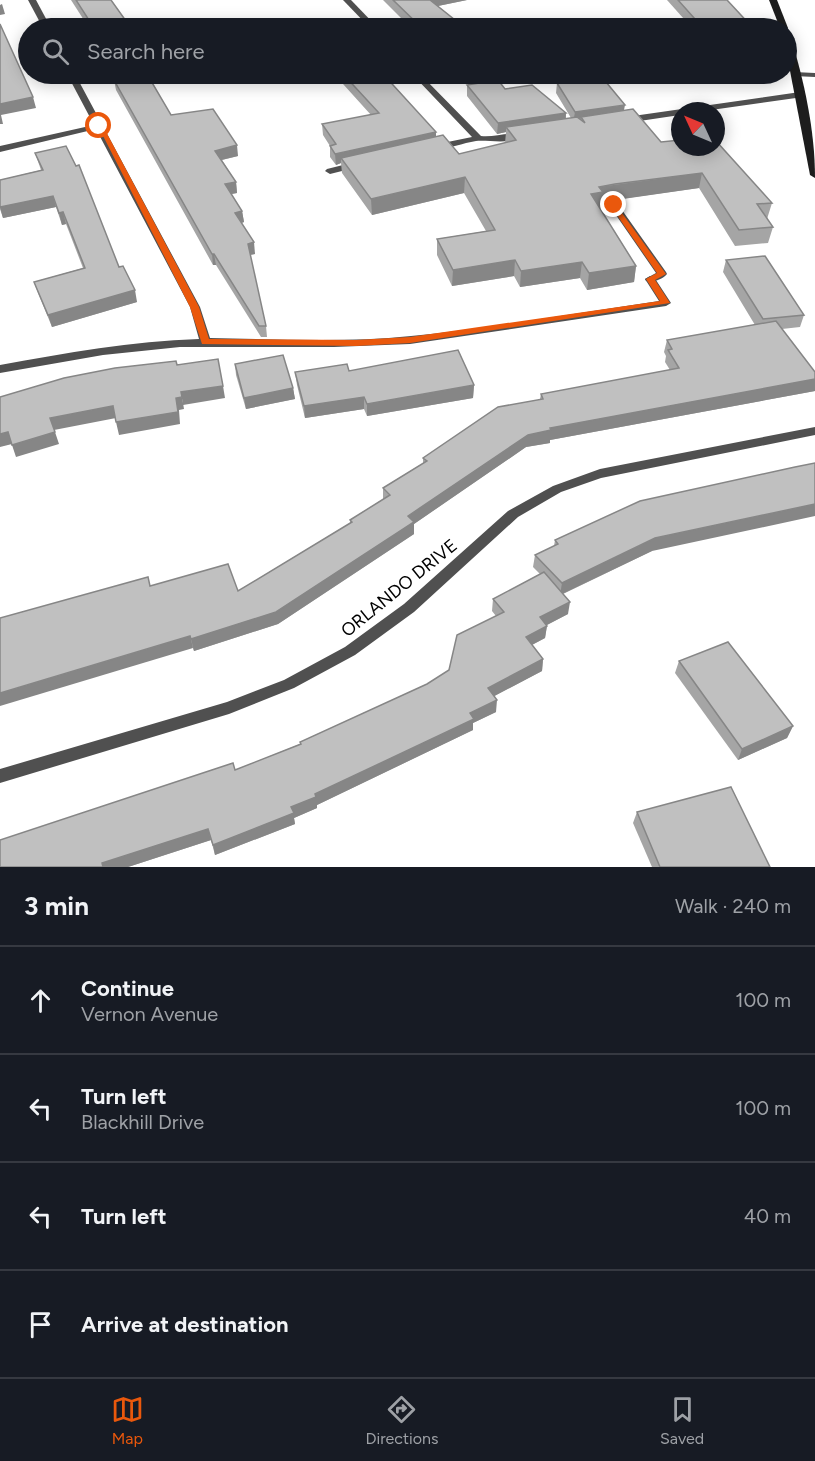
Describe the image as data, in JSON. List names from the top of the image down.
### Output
{
  "streets": {
    "street": ["ORLANDO DRIVE"]
  },
  "north": "top left",
  "page": {
    "search": "Search here",
    "heading": ["3 min", "Walk · 240 m"],
    "list": [
      ["Continue", "Vernon Avenue", "100 m"],
      ["Turn left", "Blackhill Drive", "100 m"],
      ["Turn left", "40 m"],
      "Arrive at destination"
    ],
    "nav": ["Map", "Directions", "Saved"]
  }
}
